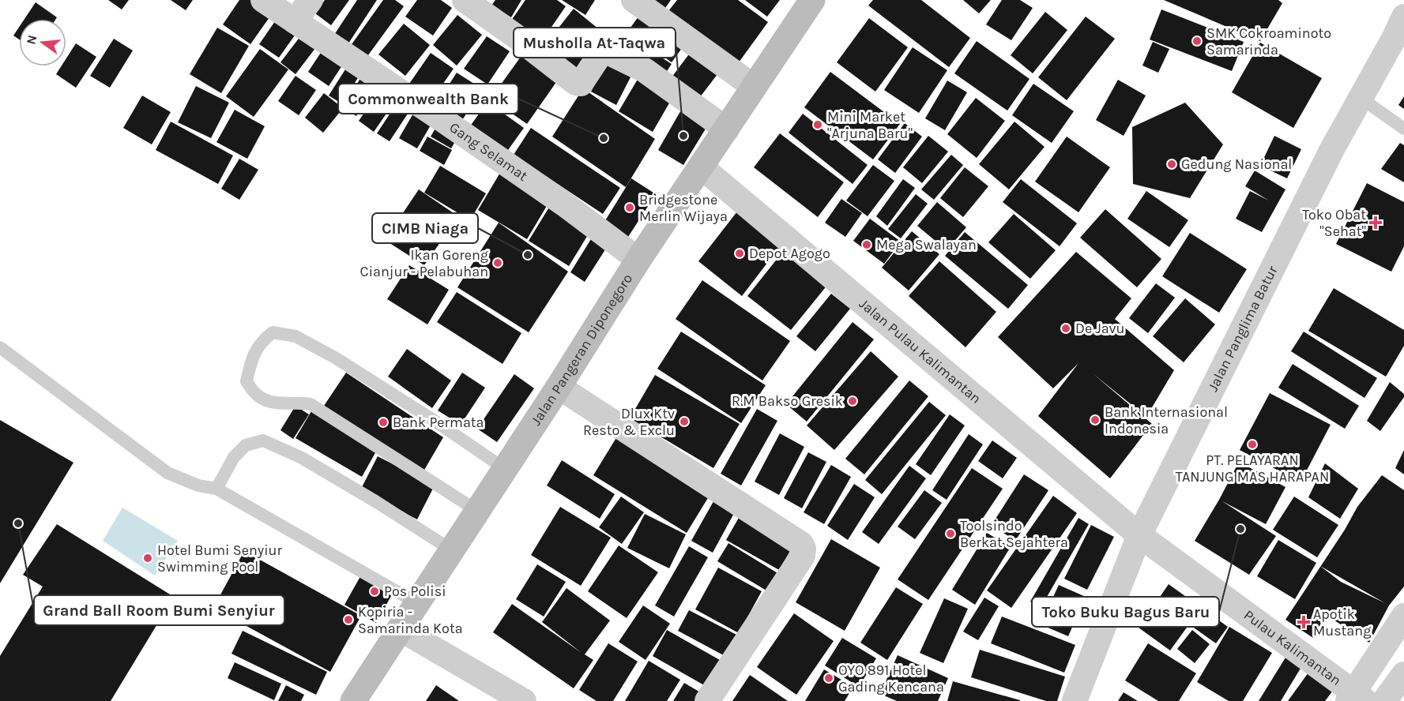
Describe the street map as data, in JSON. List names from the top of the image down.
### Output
{
  "streets": {
    "street": [
      "Gang Selamat",
      "Jalan Panglima Batur",
      "Jalan Pangeran Diponegoro",
      "Jalan Pulau Kalimantan",
      "Pulau Kalimantan"
    ]
  },
  "crossings": [
    ["Gang Selamat", "Jalan Pangeran Diponegoro"],
    ["Jalan Panglima Batur", "Jalan Pulau Kalimantan"],
    ["Jalan Panglima Batur", "Pulau Kalimantan"],
    ["Jalan Pangeran Diponegoro", "Jalan Pulau Kalimantan"],
    ["Jalan Pulau Kalimantan", "Pulau Kalimantan"]
  ],
  "places": {
    "other": [
      "SMK Cokroaminoto Samarinda",
      "Mini Market \"Arjuna Baru\"",
      "Musholla At-Taqwa",
      "Commonwealth Bank",
      "Gedung Nasional",
      "Bridgestone Merlin Wijaya",
      "Mega Swalayan",
      "Depot Agogo",
      "CIMB Niaga",
      "Ikan Goreng Cianjur - Pelabuhan",
      "De Javu",
      "R.M Bakso Gresik",
      "Bank Internasional Indonesia",
      "Dlux Ktv Resto & Exclu",
      "Bank Permata",
      "PT. PELAYARAN TANJUNG MAS HARAPAN",
      "Grand Ball Room Bumi Senyiur",
      "Toko Buku Bagus Baru",
      "Toolsindo Berkat Sejahtera",
      "Hotel Bumi Senyiur Swimming Pool",
      "Pos Polisi",
      "Kopiria - Samarinda Kota",
      "OYO 891 Hotel Gading Kencana"
    ],
    "health": ["Toko Obat \"Sehat\"", "Apotik Mustang"]
  },
  "north": "left"
}
